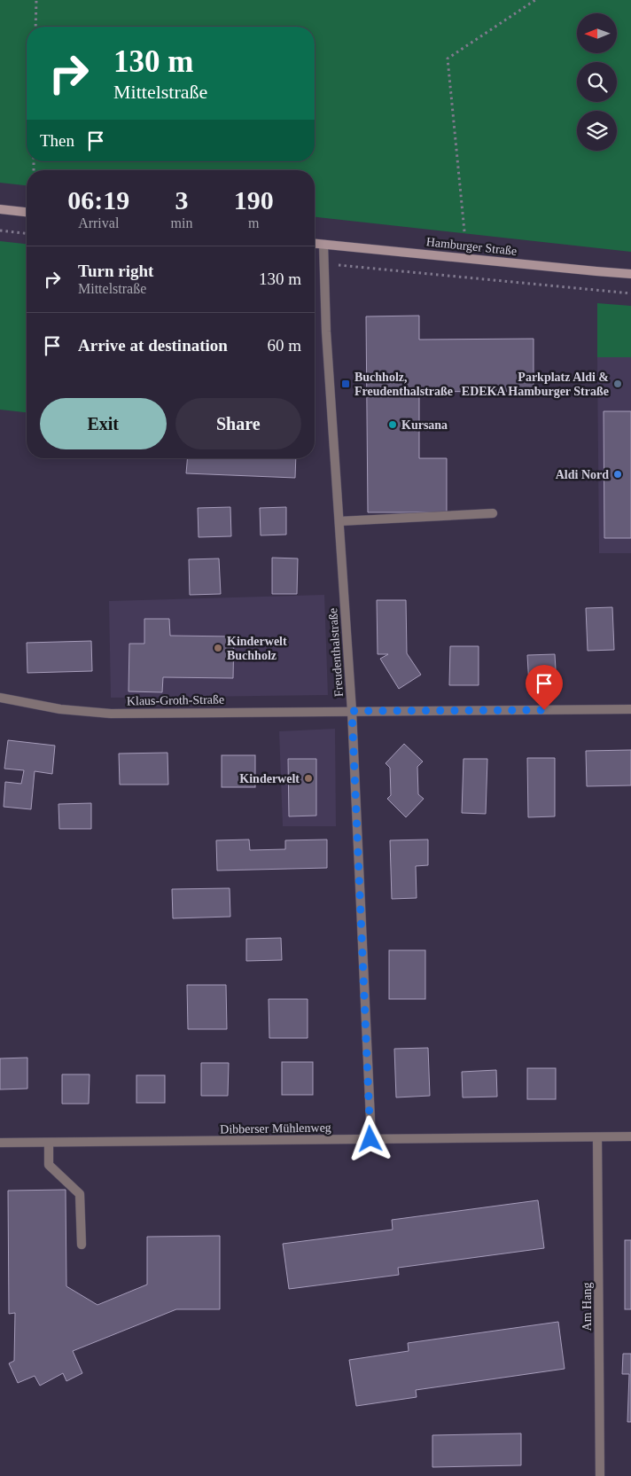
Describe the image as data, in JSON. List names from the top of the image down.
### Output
{
  "streets": {
    "main road": ["Hamburger Straße"],
    "street": [
      "Freudenthalstraße",
      "Klaus-Groth-Straße",
      "Dibberser Mühlenweg",
      "Am Hang"
    ]
  },
  "crossings": [
    ["Hamburger Straße", "Freudenthalstraße"],
    ["Freudenthalstraße", "Klaus-Groth-Straße"],
    ["Freudenthalstraße", "Dibberser Mühlenweg"],
    ["Dibberser Mühlenweg", "Am Hang"]
  ],
  "places": {
    "transit": ["Buchholz, Freudenthalstraße"],
    "other": [
      "Parkplatz Aldi & EDEKA Hamburger Straße",
      "Kursana",
      "Aldi Nord",
      "Kinderwelt Buchholz",
      "Kinderwelt"
    ]
  },
  "north": "left",
  "page": {
    "turn": ["130 m", "Mittelstraße"],
    "then": "Then",
    "eta": [
      "06:19",
      "Arrival",
      "3",
      "min",
      "190",
      "m"
    ],
    "list": [
      {
        "name": "Turn right",
        "note": "Mittelstraße",
        "value": "130 m"
      },
      {
        "name": "Arrive at destination",
        "value": "60 m"
      }
    ],
    "buttons": ["Exit", "Share"]
  }
}
